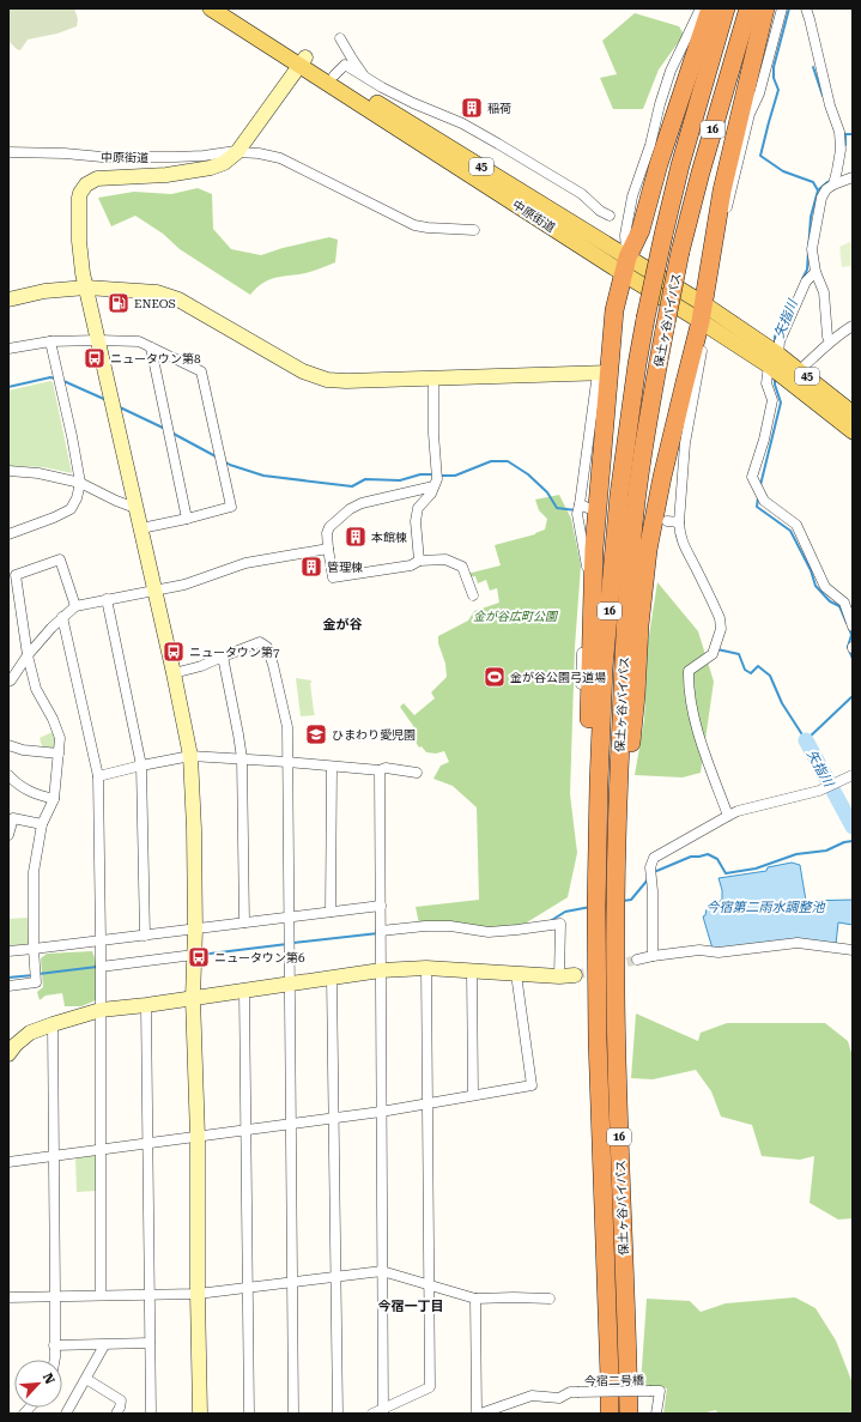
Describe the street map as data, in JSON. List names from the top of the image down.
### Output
{
  "streets": {
    "highway": ["16", "保土ヶ谷バイパス"],
    "main road": ["中原街道", "45"],
    "street": ["今宿二号橋"]
  },
  "districts": ["金が谷", "今宿一丁目"],
  "water": ["矢指川", "今宿第二雨水調整池"],
  "parks": ["金が谷広町公園"],
  "places": {
    "building": ["稲荷", "本館棟", "管理棟"],
    "fuel station": ["ENEOS"],
    "bus stop": ["ニュータウン第8", "ニュータウン第7", "ニュータウン第6"],
    "sports": ["金が谷公園弓道場"],
    "school or university": ["ひまわり愛児園"]
  },
  "north": "top right"
}
